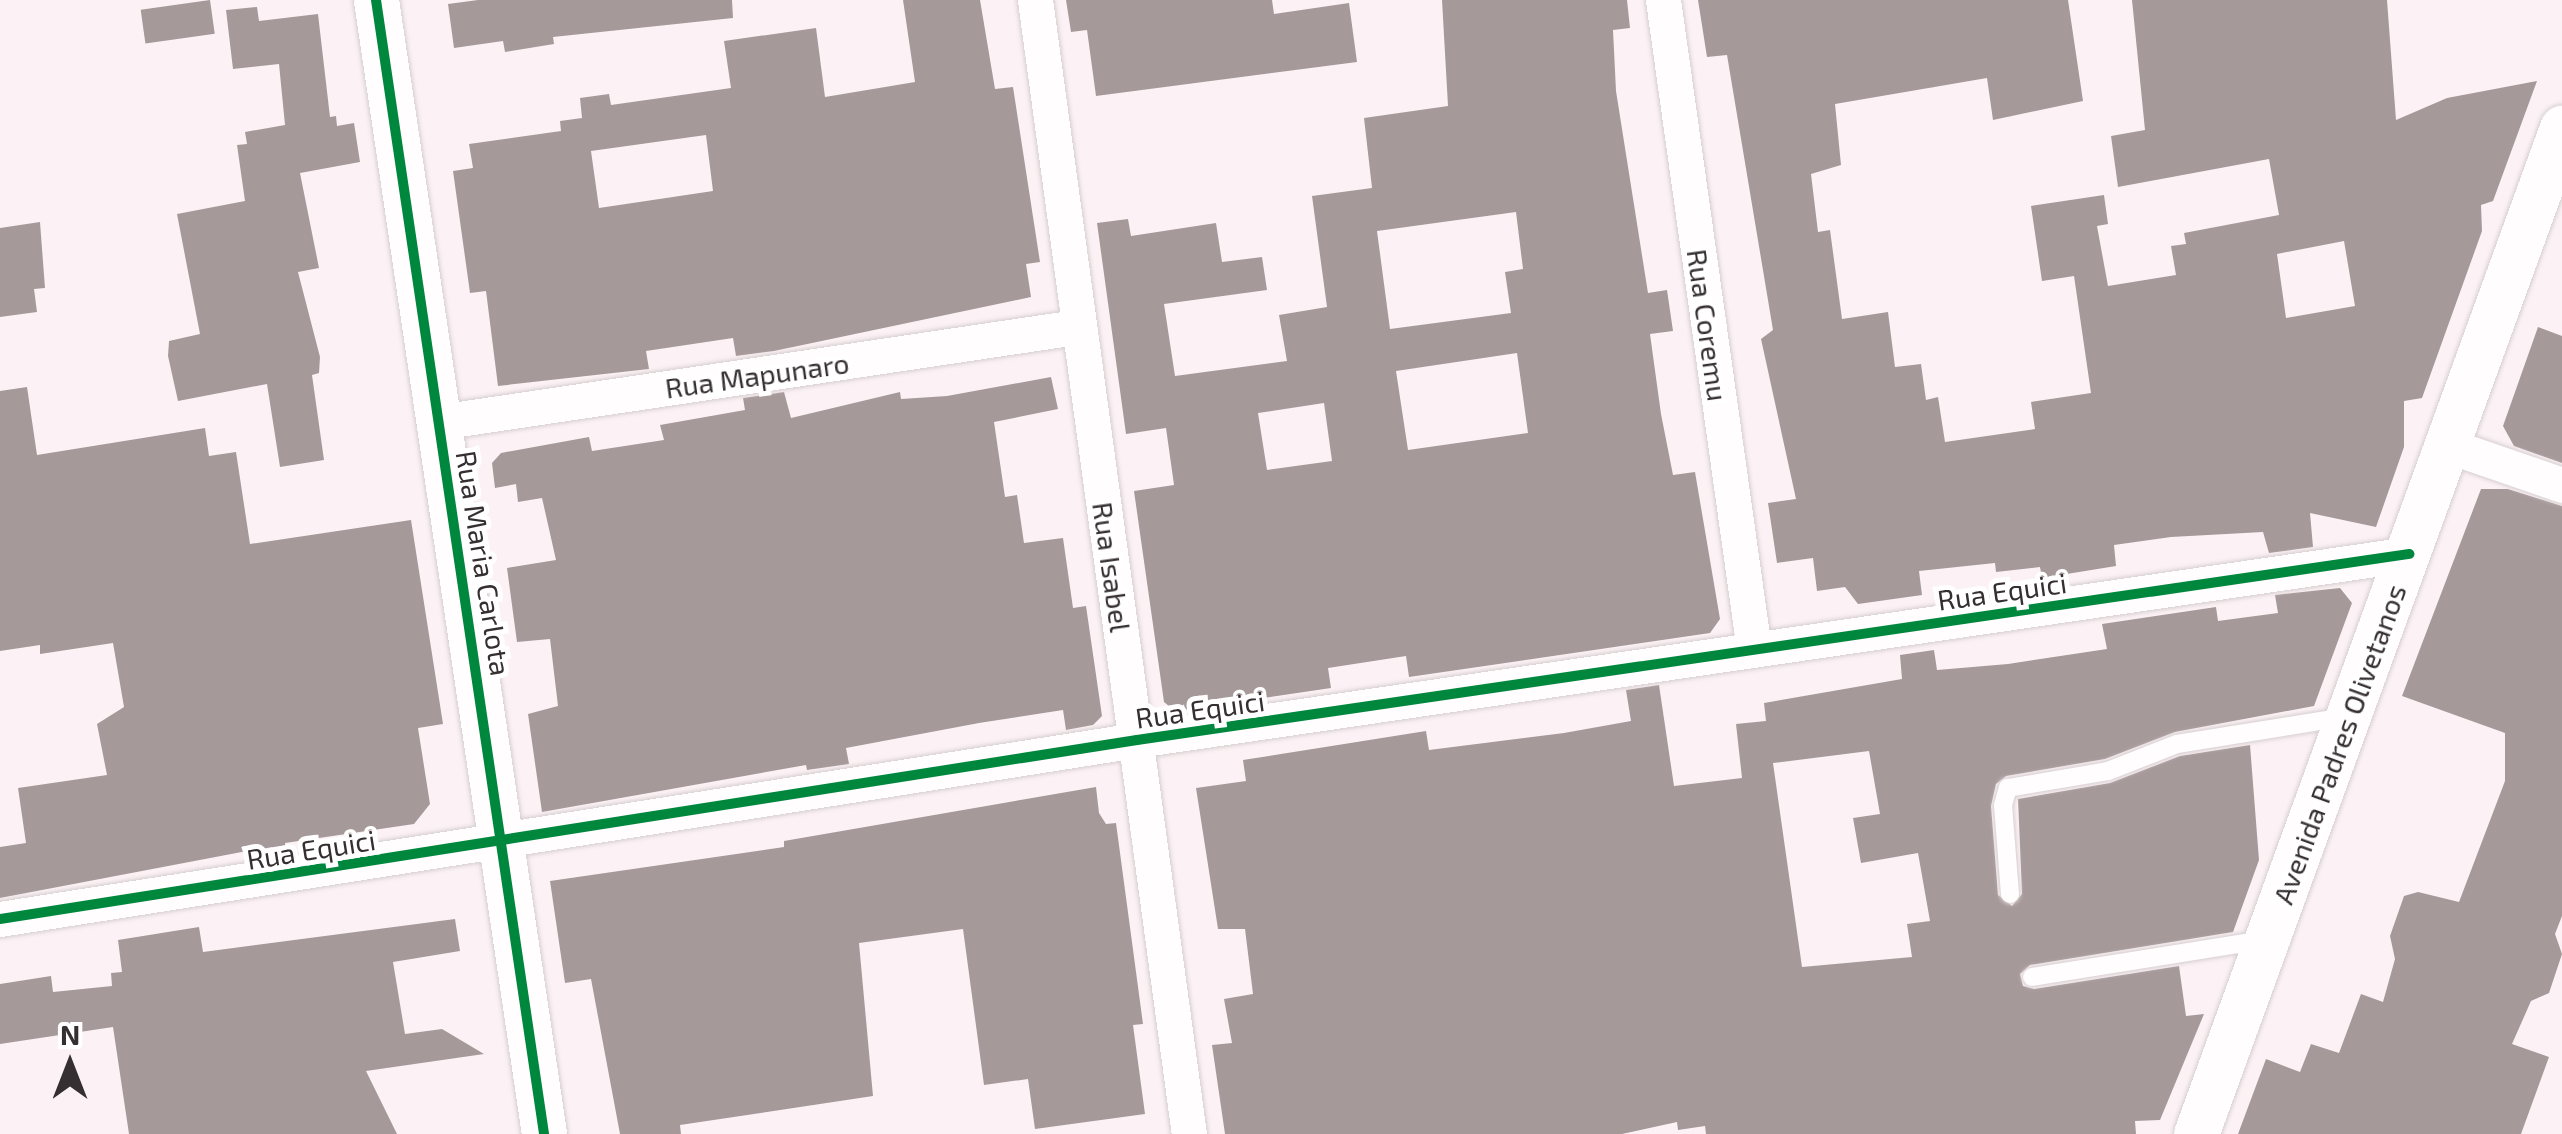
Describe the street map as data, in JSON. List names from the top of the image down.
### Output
{
  "streets": {
    "street": [
      "Rua Coremu",
      "Rua Mapunaro",
      "Rua Maria Carlota",
      "Rua Isabel",
      "Rua Equici",
      "Avenida Padres Olivetanos"
    ]
  },
  "crossings": [
    ["Rua Coremu", "Rua Equici"],
    ["Rua Mapunaro", "Rua Maria Carlota"],
    ["Rua Mapunaro", "Rua Isabel"],
    ["Rua Maria Carlota", "Rua Equici"],
    ["Rua Isabel", "Rua Equici"],
    ["Rua Equici", "Avenida Padres Olivetanos"]
  ],
  "north": "top"
}
